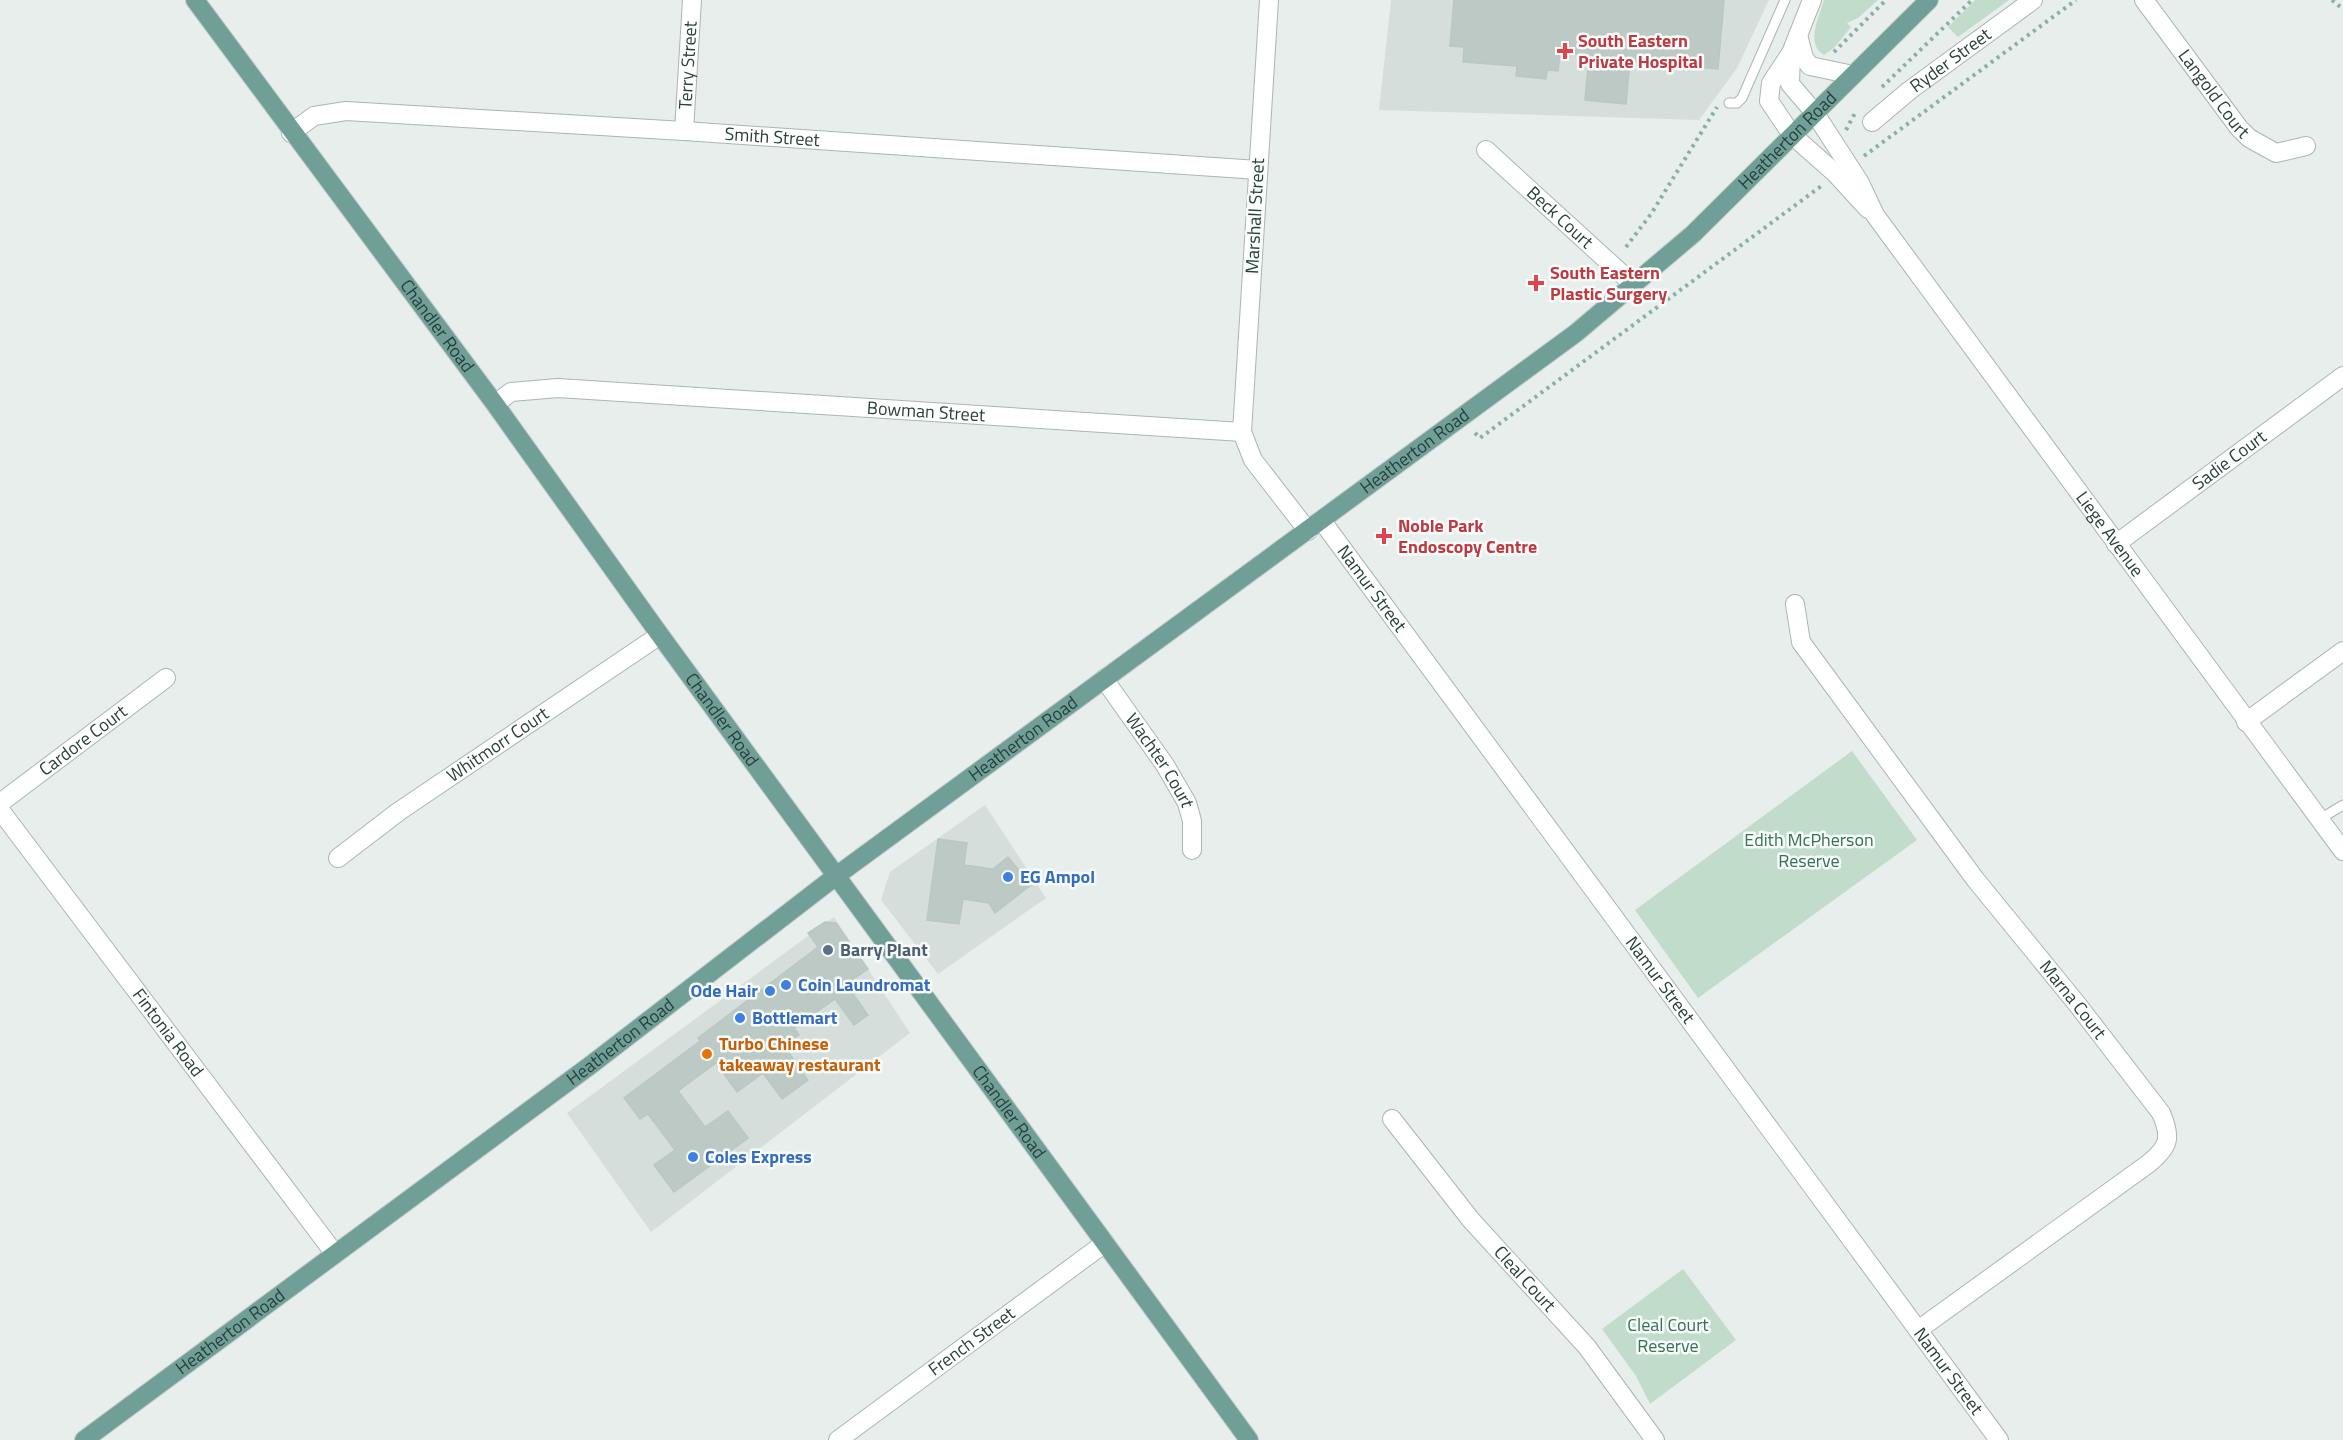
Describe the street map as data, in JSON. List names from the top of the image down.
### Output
{
  "streets": {
    "main road": ["Heatherton Road", "Chandler Road"],
    "street": [
      "Ryder Street",
      "Terry Street",
      "Langold Court",
      "Smith Street",
      "Marshall Street",
      "Beck Court",
      "Bowman Street",
      "Sadie Court",
      "Liege Avenue",
      "Namur Street",
      "Cardore Court",
      "Whitmorr Court",
      "Wachter Court",
      "Marna Court",
      "Fintonia Road",
      "Cleal Court",
      "French Street"
    ]
  },
  "crossings": [
    ["Terry Street", "Smith Street"],
    ["Smith Street", "Marshall Street"],
    ["Smith Street", "Chandler Road"],
    ["Heatherton Road", "Beck Court"],
    ["Heatherton Road", "Chandler Road"],
    ["Heatherton Road", "Liege Avenue"],
    ["Heatherton Road", "Namur Street"],
    ["Heatherton Road", "Wachter Court"],
    ["Heatherton Road", "Fintonia Road"],
    ["Marshall Street", "Bowman Street"],
    ["Chandler Road", "Bowman Street"],
    ["Chandler Road", "Whitmorr Court"],
    ["Chandler Road", "French Street"],
    ["Sadie Court", "Liege Avenue"],
    ["Namur Street", "Marna Court"]
  ],
  "parks": ["Edith McPherson Reserve", "Cleal Court Reserve"],
  "places": {
    "health": ["South Eastern Private Hospital", "South Eastern Plastic Surgery", "Noble Park Endoscopy Centre"],
    "other": [
      "EG Ampol",
      "Barry Plant",
      "Coin Laundromat",
      "Ode Hair",
      "Bottlemart",
      "Turbo Chinese takeaway restaurant",
      "Coles Express"
    ]
  }
}
